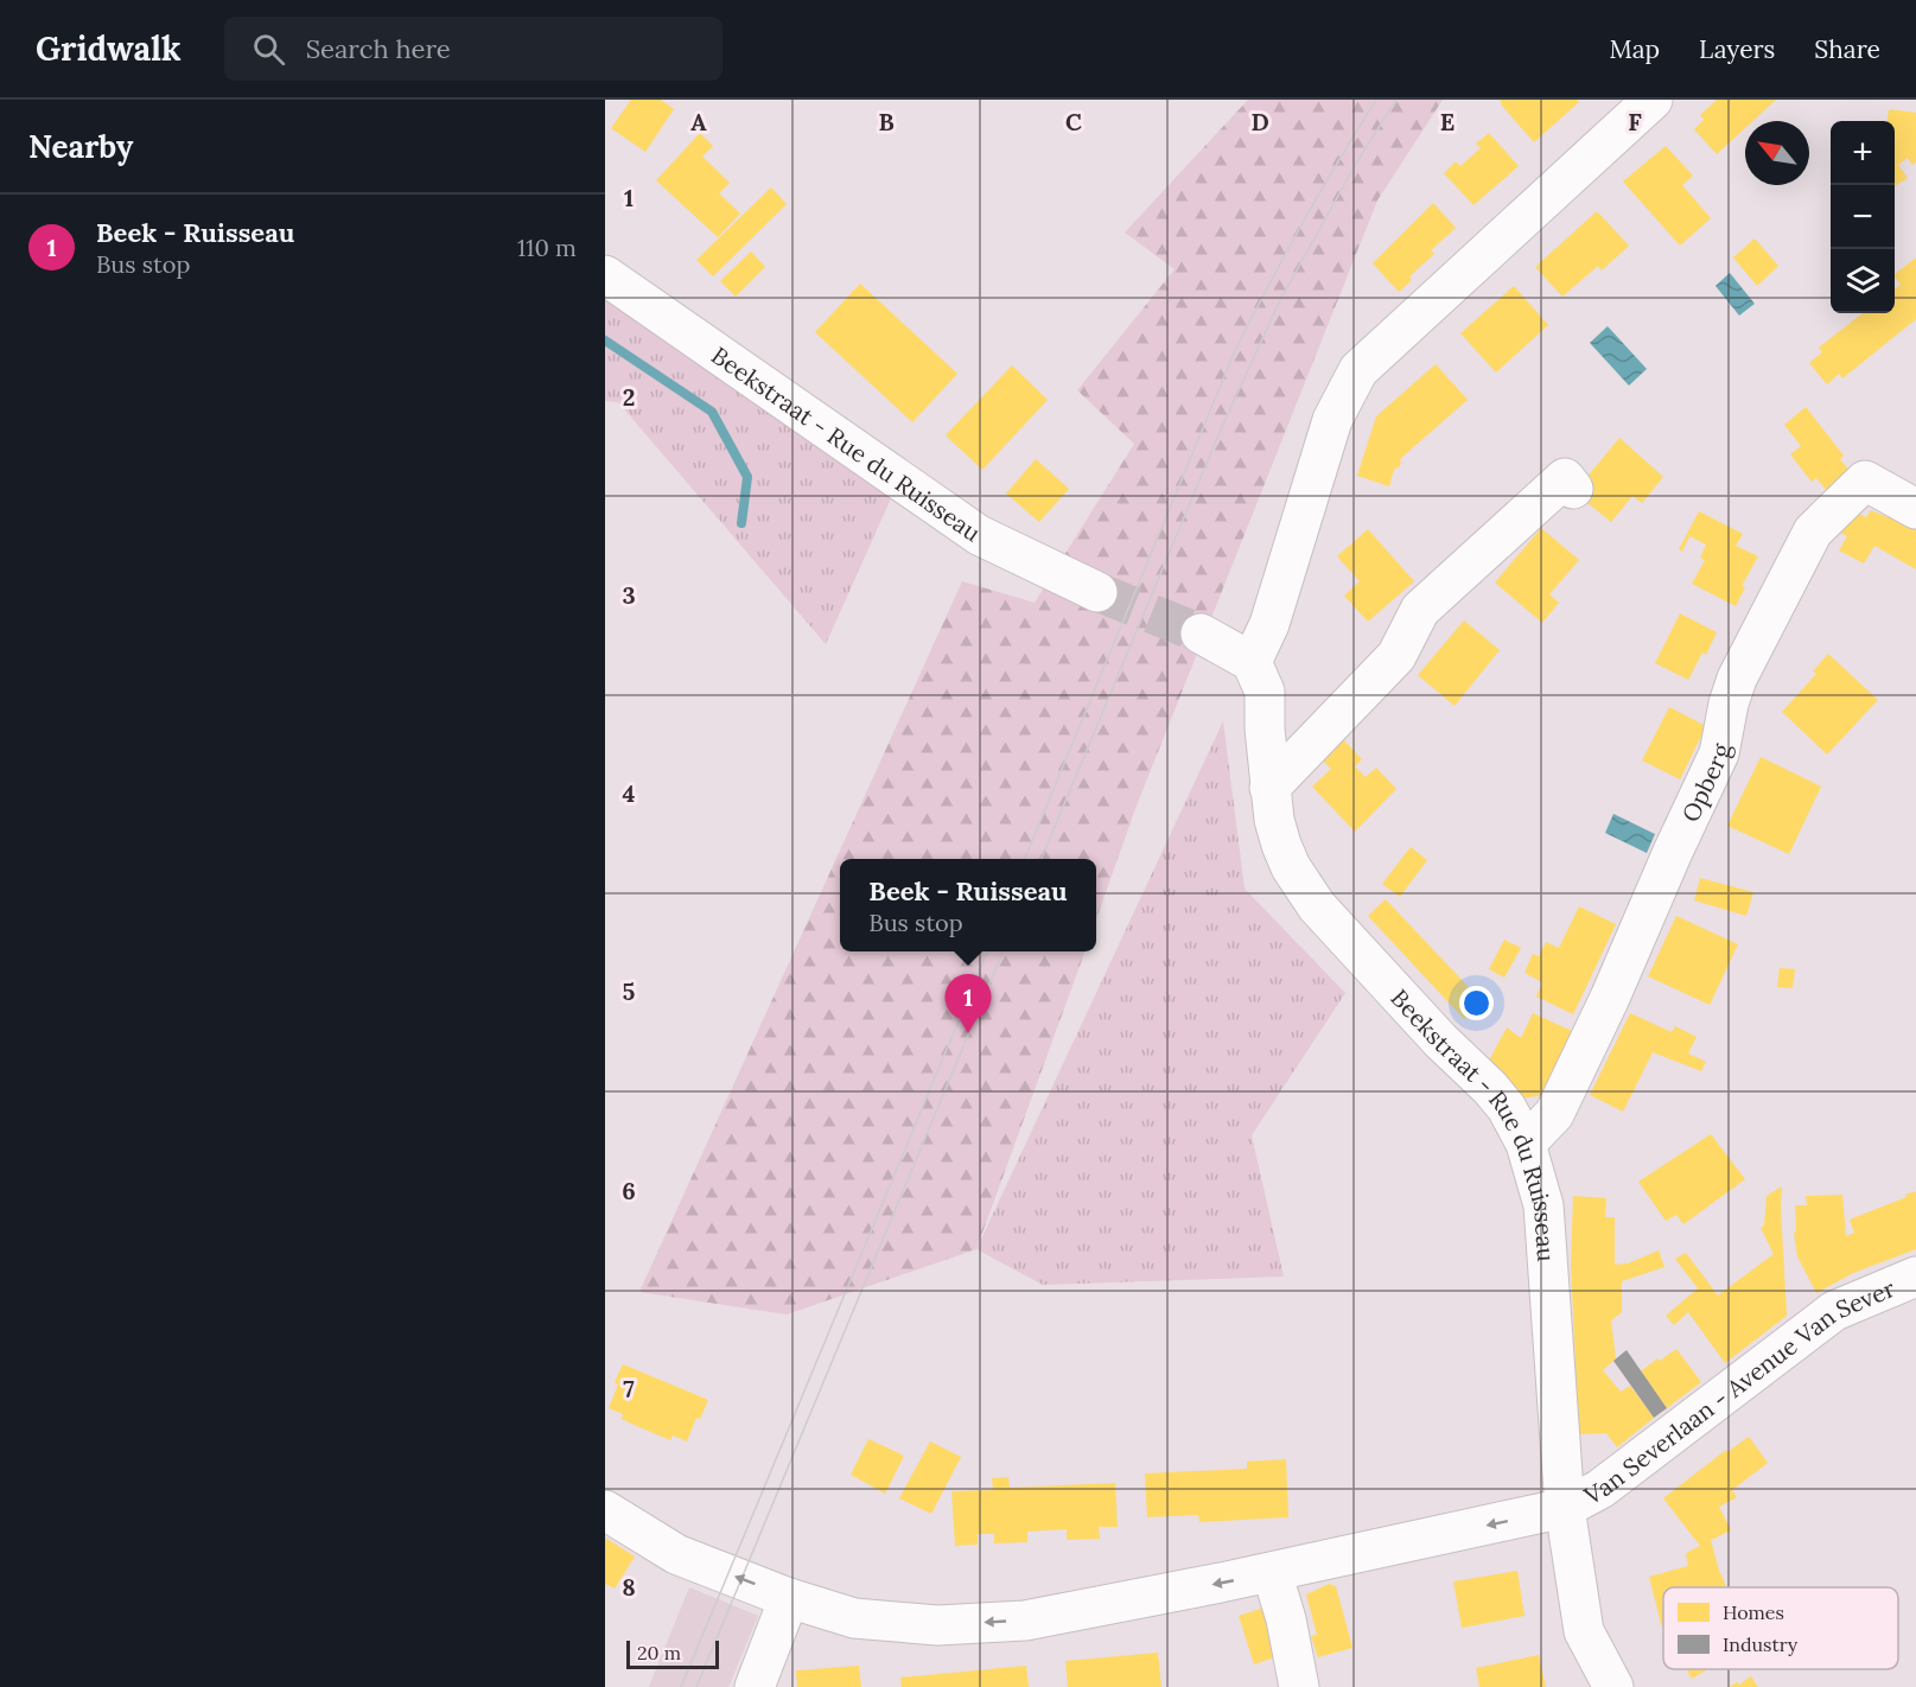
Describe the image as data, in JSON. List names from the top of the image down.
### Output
{
  "streets": {
    "street": ["Beekstraat - Rue du Ruisseau", "Opberg", "Van Severlaan - Avenue Van Sever"]
  },
  "crossings": [
    ["Beekstraat - Rue du Ruisseau", "Opberg"],
    ["Beekstraat - Rue du Ruisseau", "Van Severlaan - Avenue Van Sever"]
  ],
  "one_way": ["Van Severlaan - Avenue Van Sever"],
  "legend": ["Homes", "Industry"],
  "scale_bar": "20 m",
  "north": "top left",
  "page": {
    "header": "Gridwalk",
    "search": "Search here",
    "nav": ["Map", "Layers", "Share"],
    "heading": "Nearby",
    "map_buttons": ["+", "−"],
    "list": [
      {
        "mark": "1",
        "name": "Beek - Ruisseau",
        "note": "Bus stop",
        "value": "110 m"
      }
    ],
    "popup": ["Beek - Ruisseau", "Bus stop"],
    "pins": "1",
    "scale": "20 m"
  },
  "grid": {
    "columns": [
      "A",
      "B",
      "C",
      "D",
      "E",
      "F"
    ],
    "rows": [
      "1",
      "2",
      "3",
      "4",
      "5",
      "6",
      "7",
      "8"
    ]
  }
}
